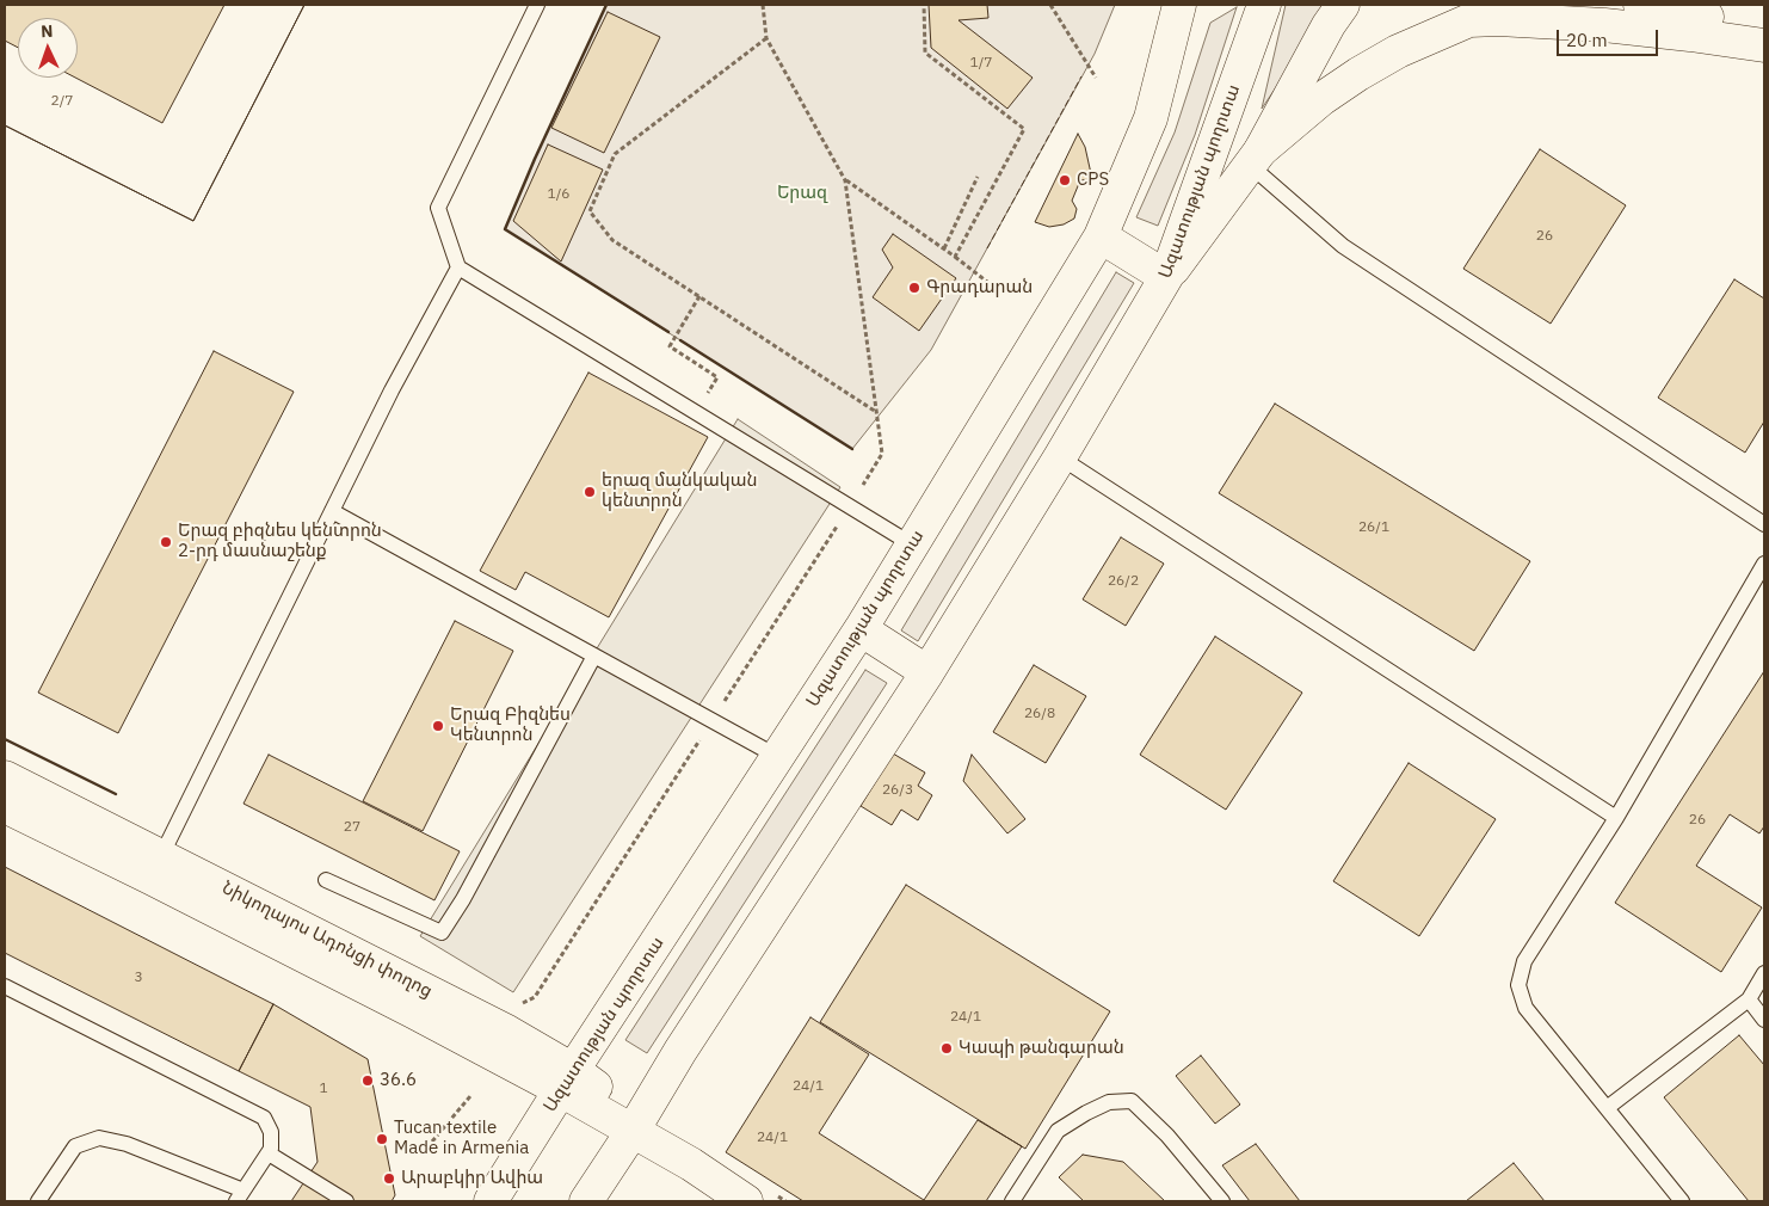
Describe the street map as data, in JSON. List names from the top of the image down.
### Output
{
  "streets": {
    "main road": ["Ազատության պողոտա", "Նիկողայոս Ադոնցի փողոց"]
  },
  "crossings": [
    ["Ազատության պողոտա", "Նիկողայոս Ադոնցի փողոց"]
  ],
  "parks": ["Երազ"],
  "places": [
    "CPS",
    "Գրադարան",
    "երազ մանկական կենտրոն",
    "Երազ բիզնես կենտրոն 2-րդ մասնաշենք",
    "Երազ Բիզնես Կենտրոն",
    "Կապի թանգարան",
    "36.6",
    "Tucan textile Made in Armenia",
    "Արաբկիր Ավիա"
  ],
  "house_numbers": [
    "1/7",
    "2/7",
    "1/6",
    "26",
    "26/1",
    "26/2",
    "26/8",
    "26/3",
    "26",
    "27",
    "3",
    "24/1",
    "24/1",
    "1",
    "24/1"
  ],
  "scale_bar": "20 m",
  "north": "top"
}
